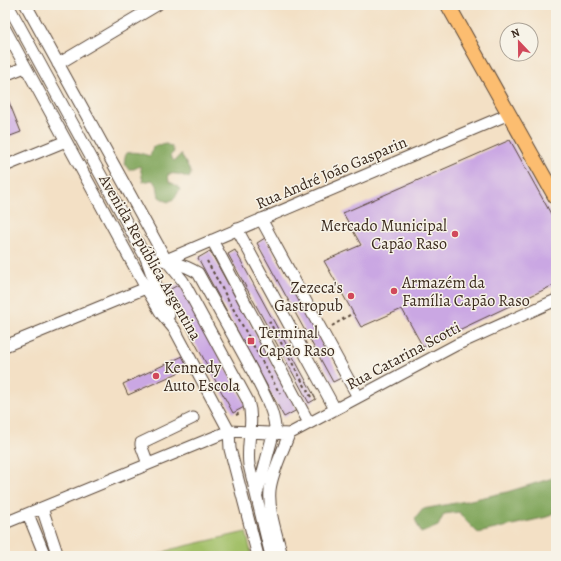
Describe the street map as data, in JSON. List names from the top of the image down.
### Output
{
  "streets": {
    "street": ["Rua André João Gasparin", "Avenida República Argentina", "Rua Catarina Scotti"]
  },
  "crossings": [
    ["Rua André João Gasparin", "Avenida República Argentina"]
  ],
  "places": {
    "other": [
      "Mercado Municipal Capão Raso",
      "Armazém da Família Capão Raso",
      "Zezeca's Gastropub",
      "Kennedy Auto Escola"
    ],
    "transit": ["Terminal Capão Raso"]
  },
  "north": "top"
}
